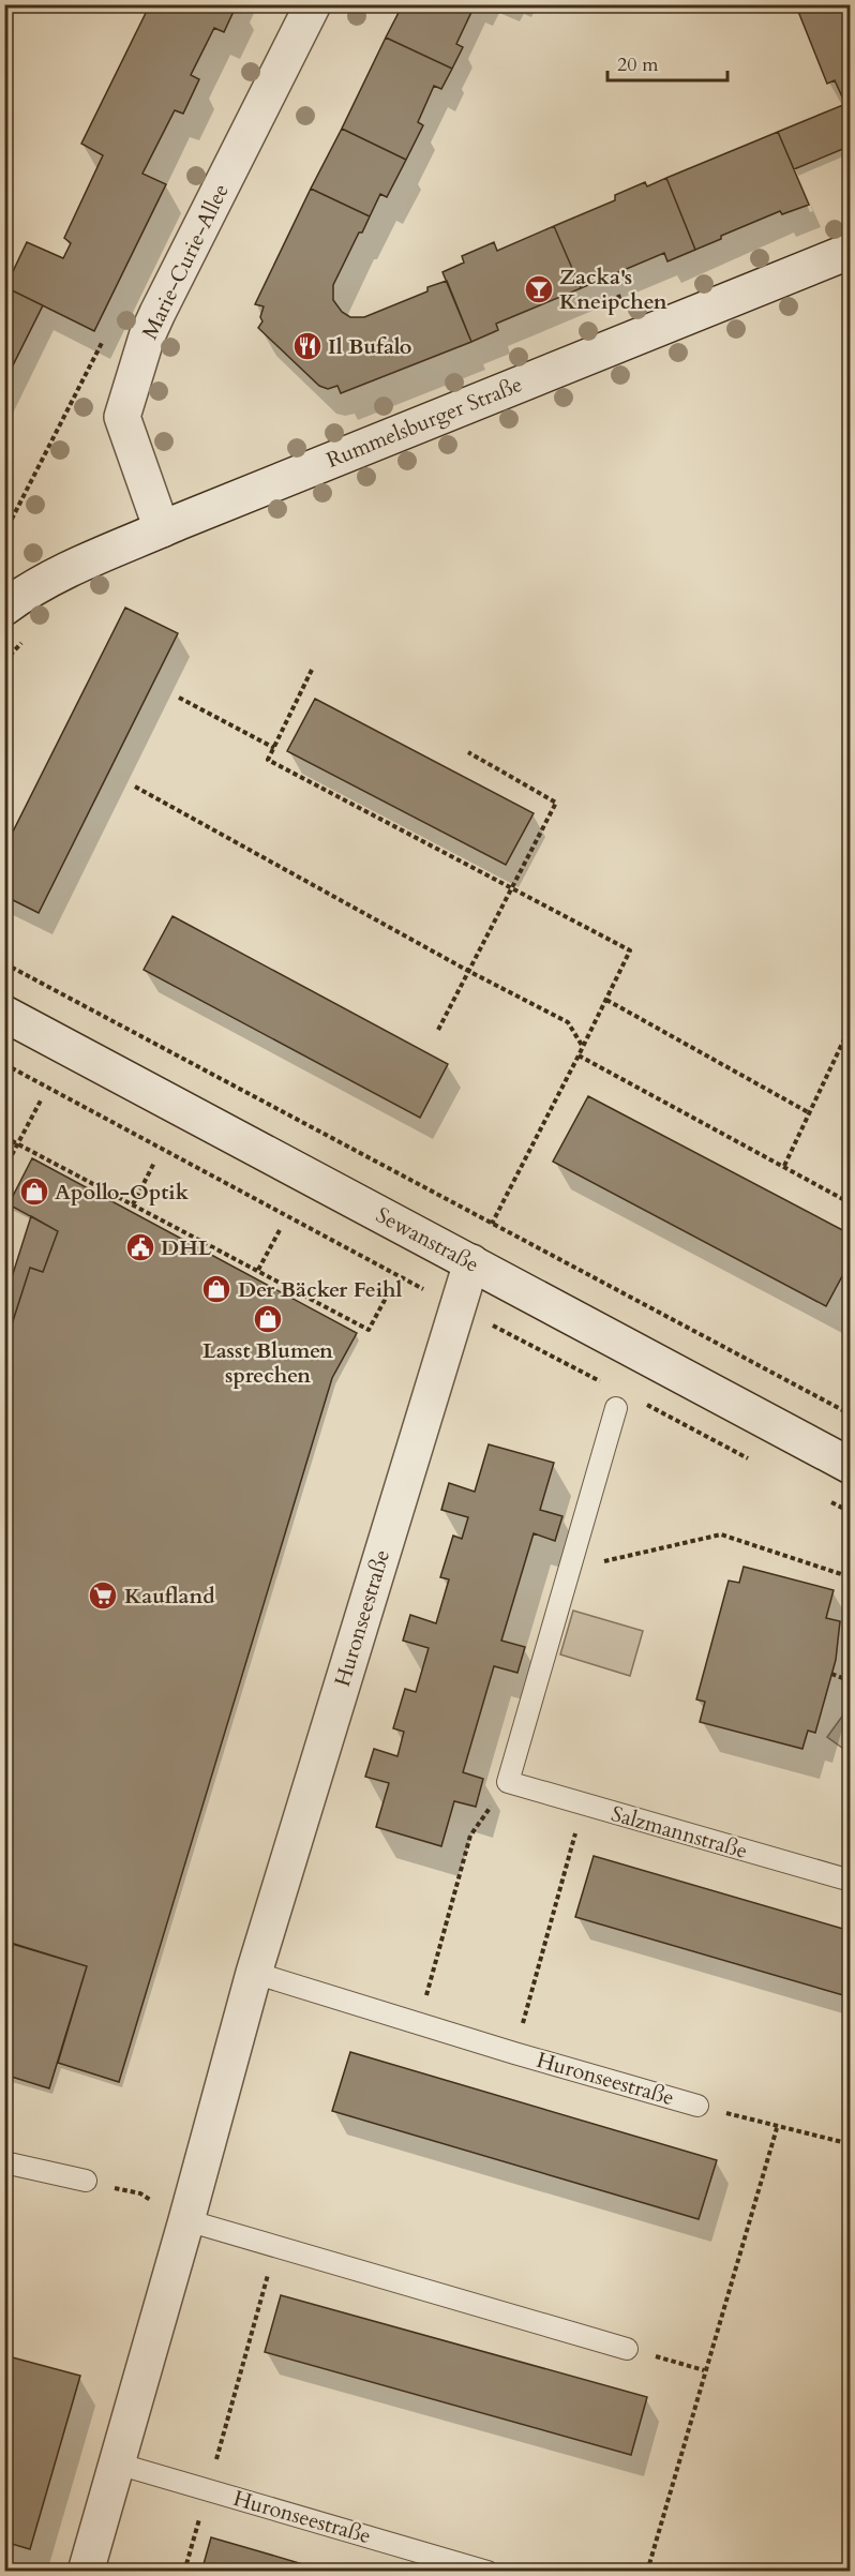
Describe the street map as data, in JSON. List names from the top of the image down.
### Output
{
  "streets": {
    "street": [
      "Marie-Curie-Allee",
      "Rummelsburger Straße",
      "Sewanstraße",
      "Huronseestraße"
    ],
    "lane": ["Salzmannstraße"]
  },
  "crossings": [
    ["Marie-Curie-Allee", "Rummelsburger Straße"],
    ["Sewanstraße", "Huronseestraße"]
  ],
  "places": {
    "bar": ["Zacka's Kneipchen"],
    "restaurant": ["Il Bufalo"],
    "shop": ["Apollo-Optik", "Der Bäcker Feihl", "Lasst Blumen sprechen"],
    "public building": ["DHL"],
    "supermarket": ["Kaufland"]
  },
  "scale_bar": "20 m"
}
